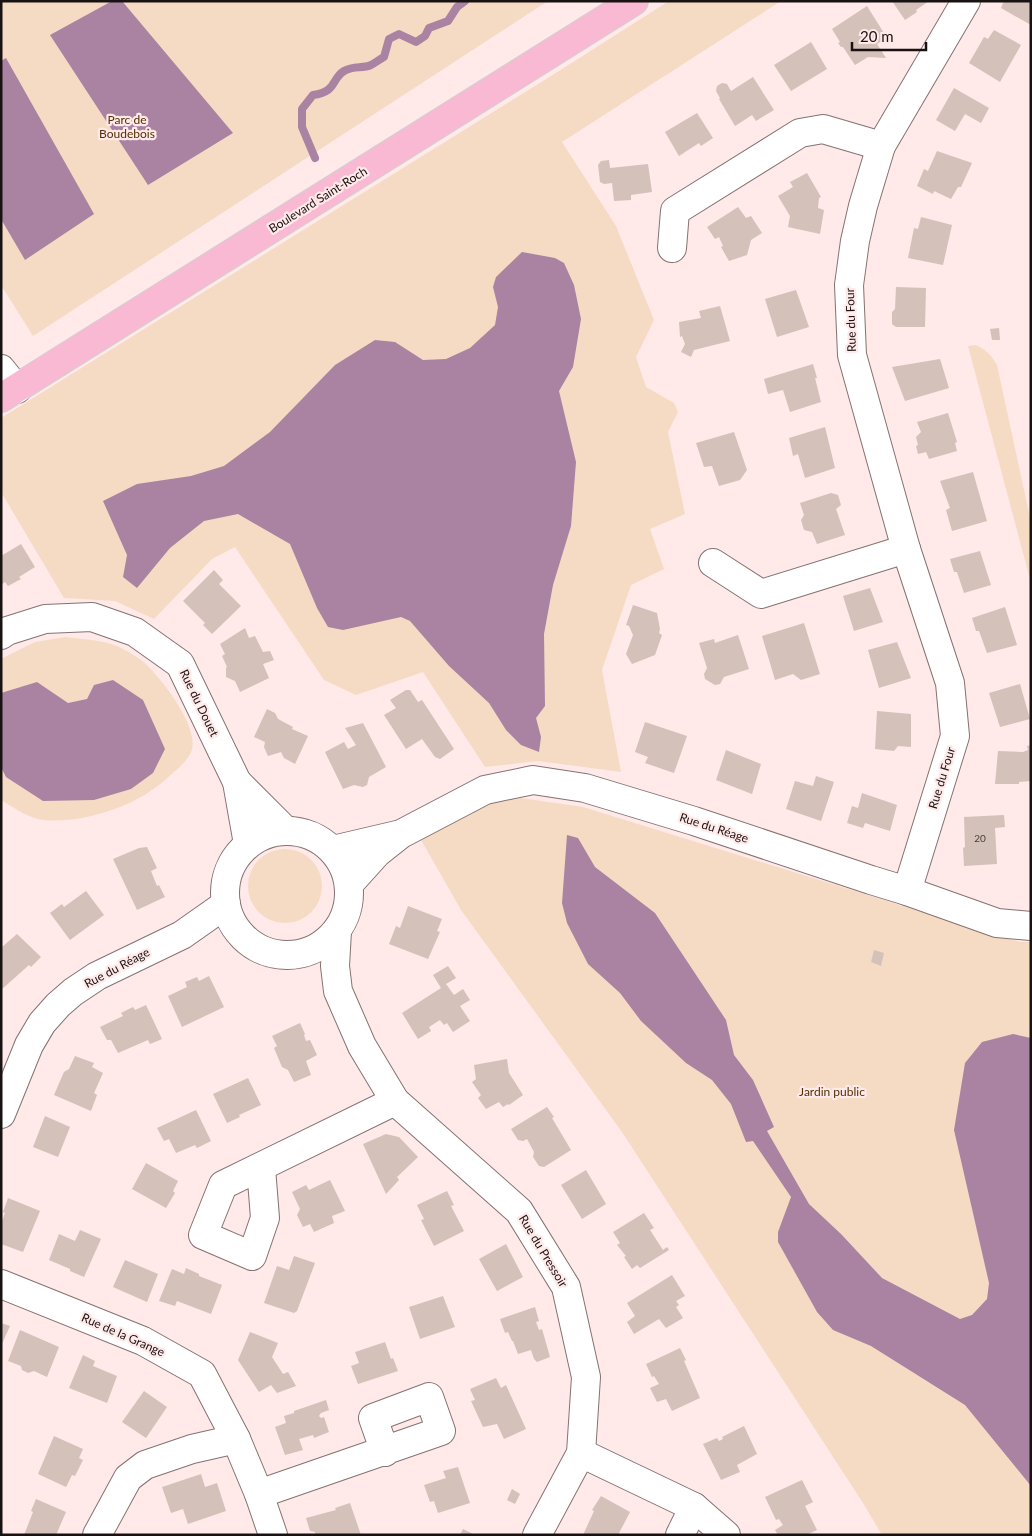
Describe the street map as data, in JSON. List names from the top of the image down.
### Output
{
  "streets": {
    "main road": ["Boulevard Saint-Roch"],
    "street": [
      "Rue du Four",
      "Rue du Douet",
      "Rue du Réage",
      "Rue du Pressoir",
      "Rue de la Grange"
    ]
  },
  "crossings": [
    ["Rue du Four", "Rue du Réage"]
  ],
  "parks": ["Parc de Boudebois", "Jardin public"],
  "house_numbers": ["20"],
  "scale_bar": "20 m"
}
